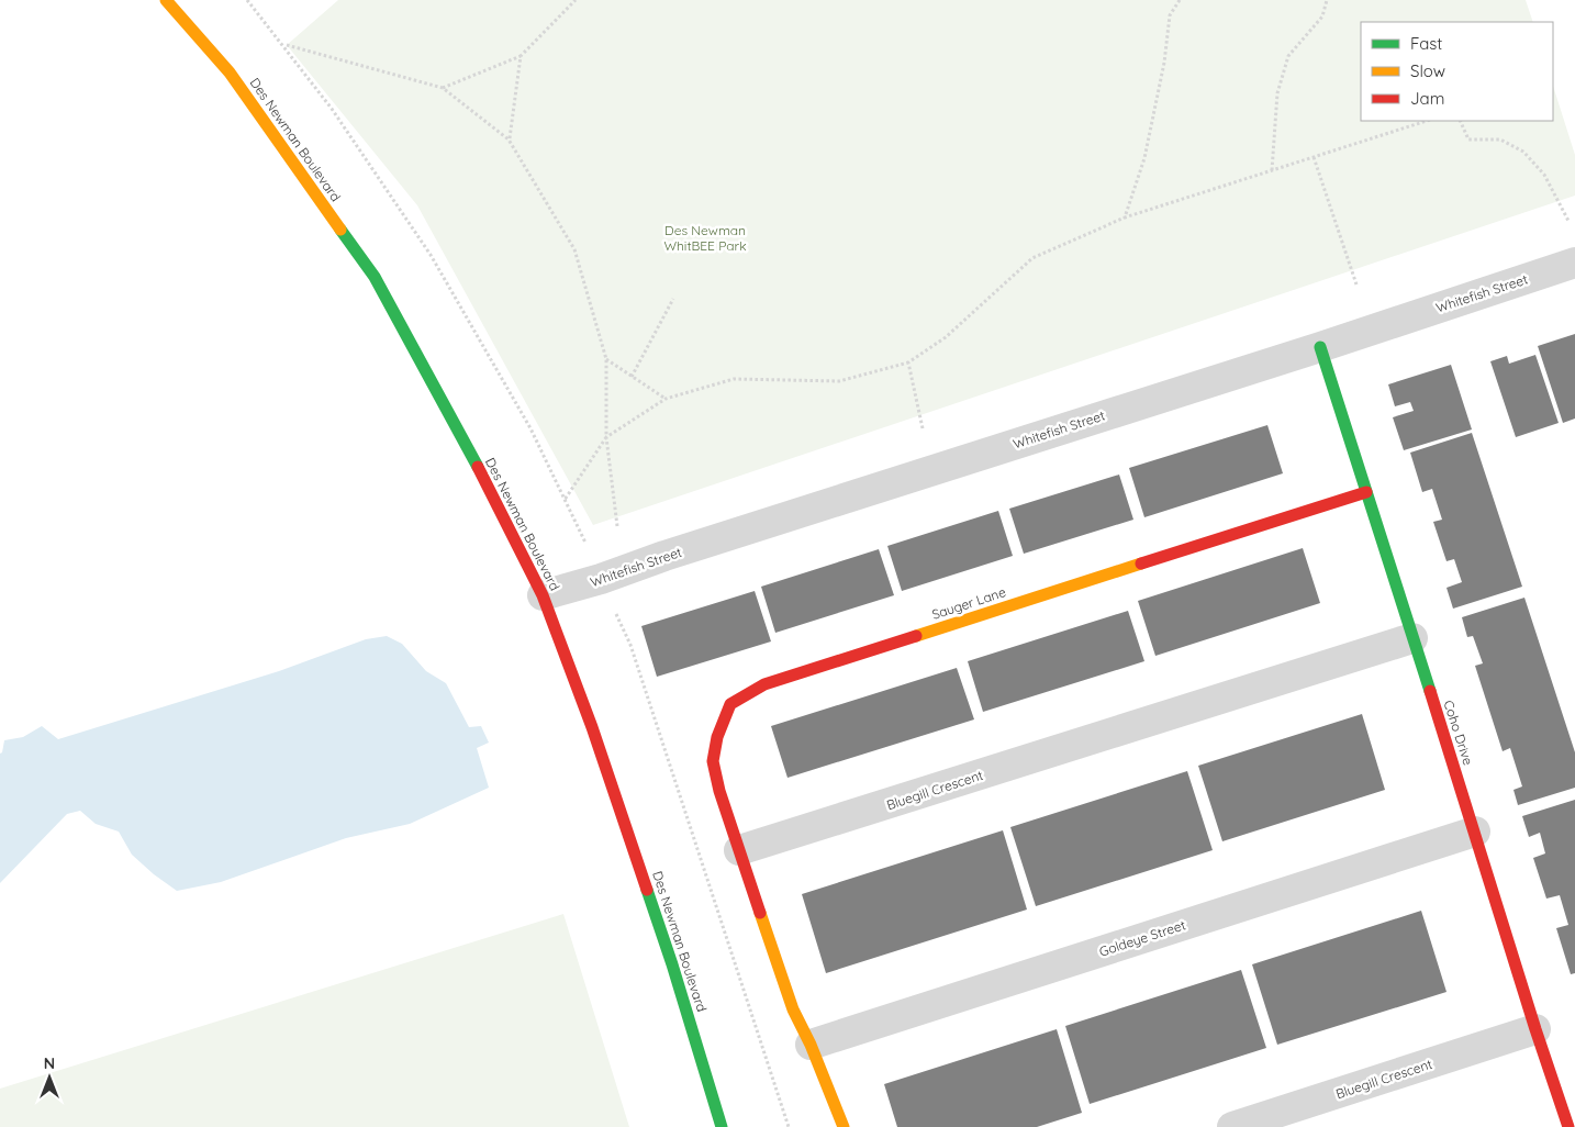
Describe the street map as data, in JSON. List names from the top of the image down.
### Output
{
  "streets": {
    "street": [
      "Des Newman Boulevard",
      "Whitefish Street",
      "Sauger Lane",
      "Coho Drive",
      "Bluegill Crescent",
      "Goldeye Street"
    ]
  },
  "crossings": [
    ["Des Newman Boulevard", "Whitefish Street"],
    ["Whitefish Street", "Coho Drive"],
    ["Sauger Lane", "Coho Drive"],
    ["Sauger Lane", "Bluegill Crescent"],
    ["Coho Drive", "Bluegill Crescent"],
    ["Coho Drive", "Goldeye Street"]
  ],
  "parks": ["Des Newman WhitBEE Park"],
  "legend": ["Fast", "Slow", "Jam"],
  "north": "top"
}
